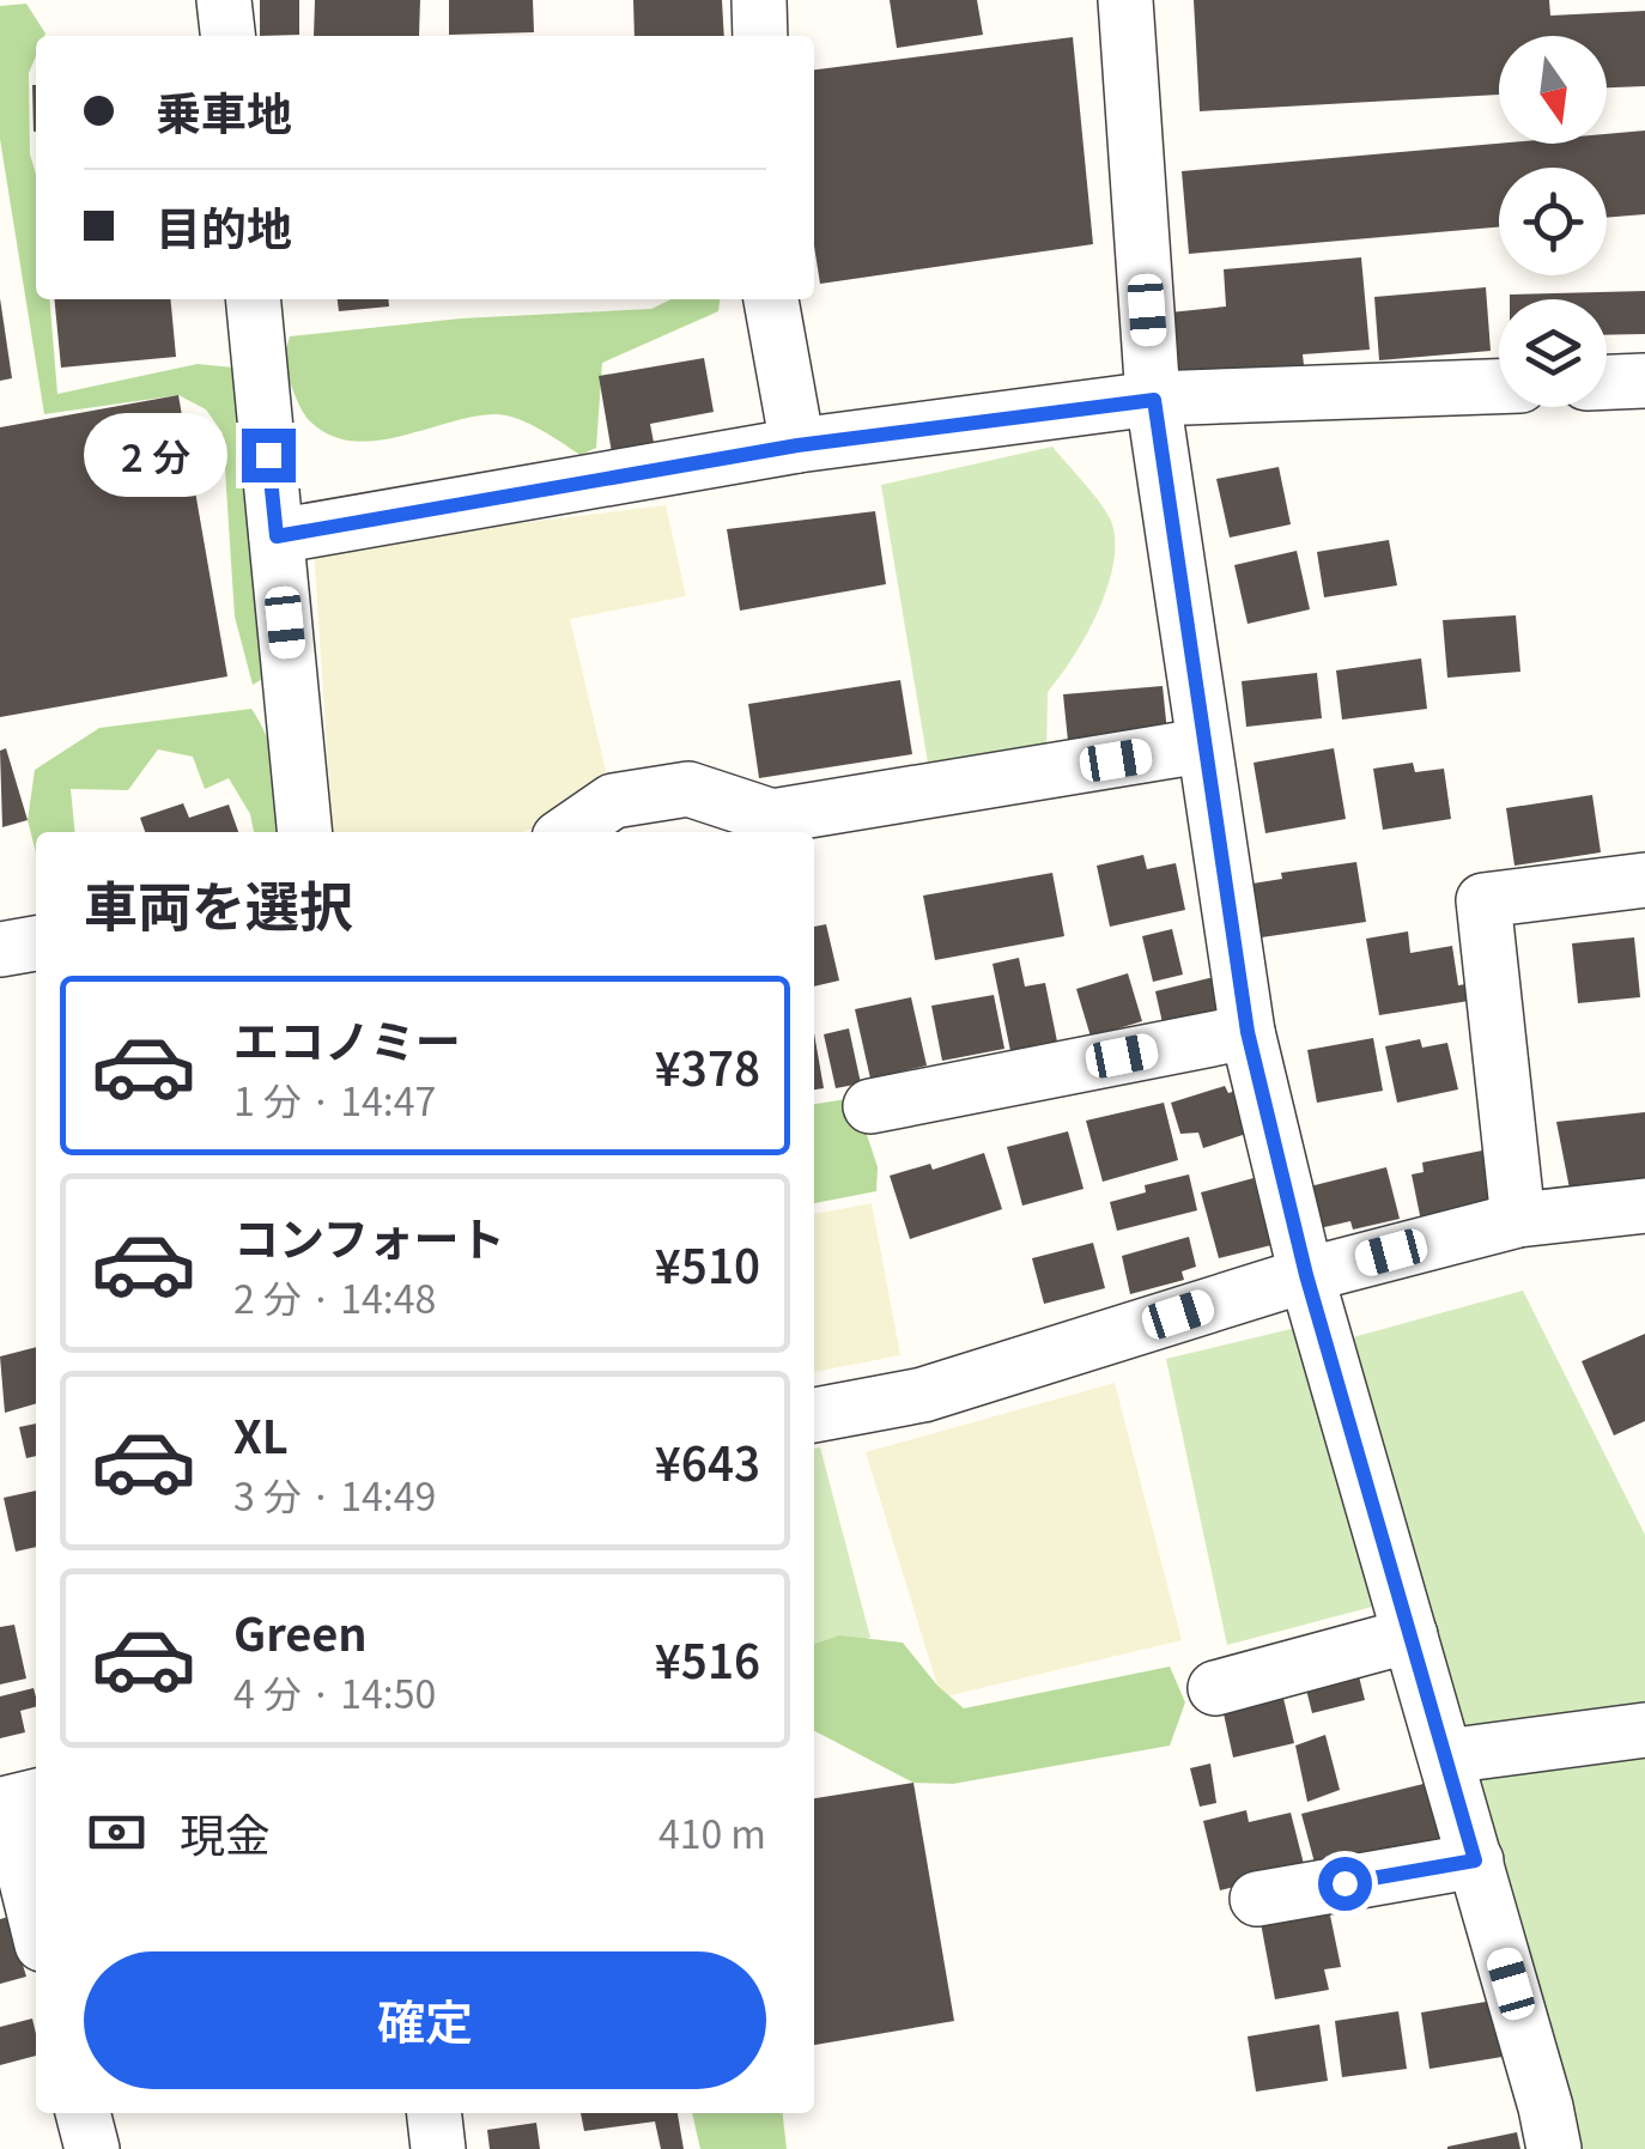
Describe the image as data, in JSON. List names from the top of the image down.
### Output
{
  "north": "bottom",
  "page": {
    "banner": ["乗車地", "目的地"],
    "bubble": "2 分",
    "heading": "車両を選択",
    "list": [
      {
        "name": "エコノミー",
        "note": "1 分 · 14:47",
        "value": "¥378"
      },
      {
        "name": "コンフォート",
        "note": "2 分 · 14:48",
        "value": "¥510"
      },
      {
        "name": "XL",
        "note": "3 分 · 14:49",
        "value": "¥643"
      },
      {
        "name": "Green",
        "note": "4 分 · 14:50",
        "value": "¥516"
      }
    ],
    "pay": ["現金", "410 m"],
    "buttons": "確定"
  }
}
